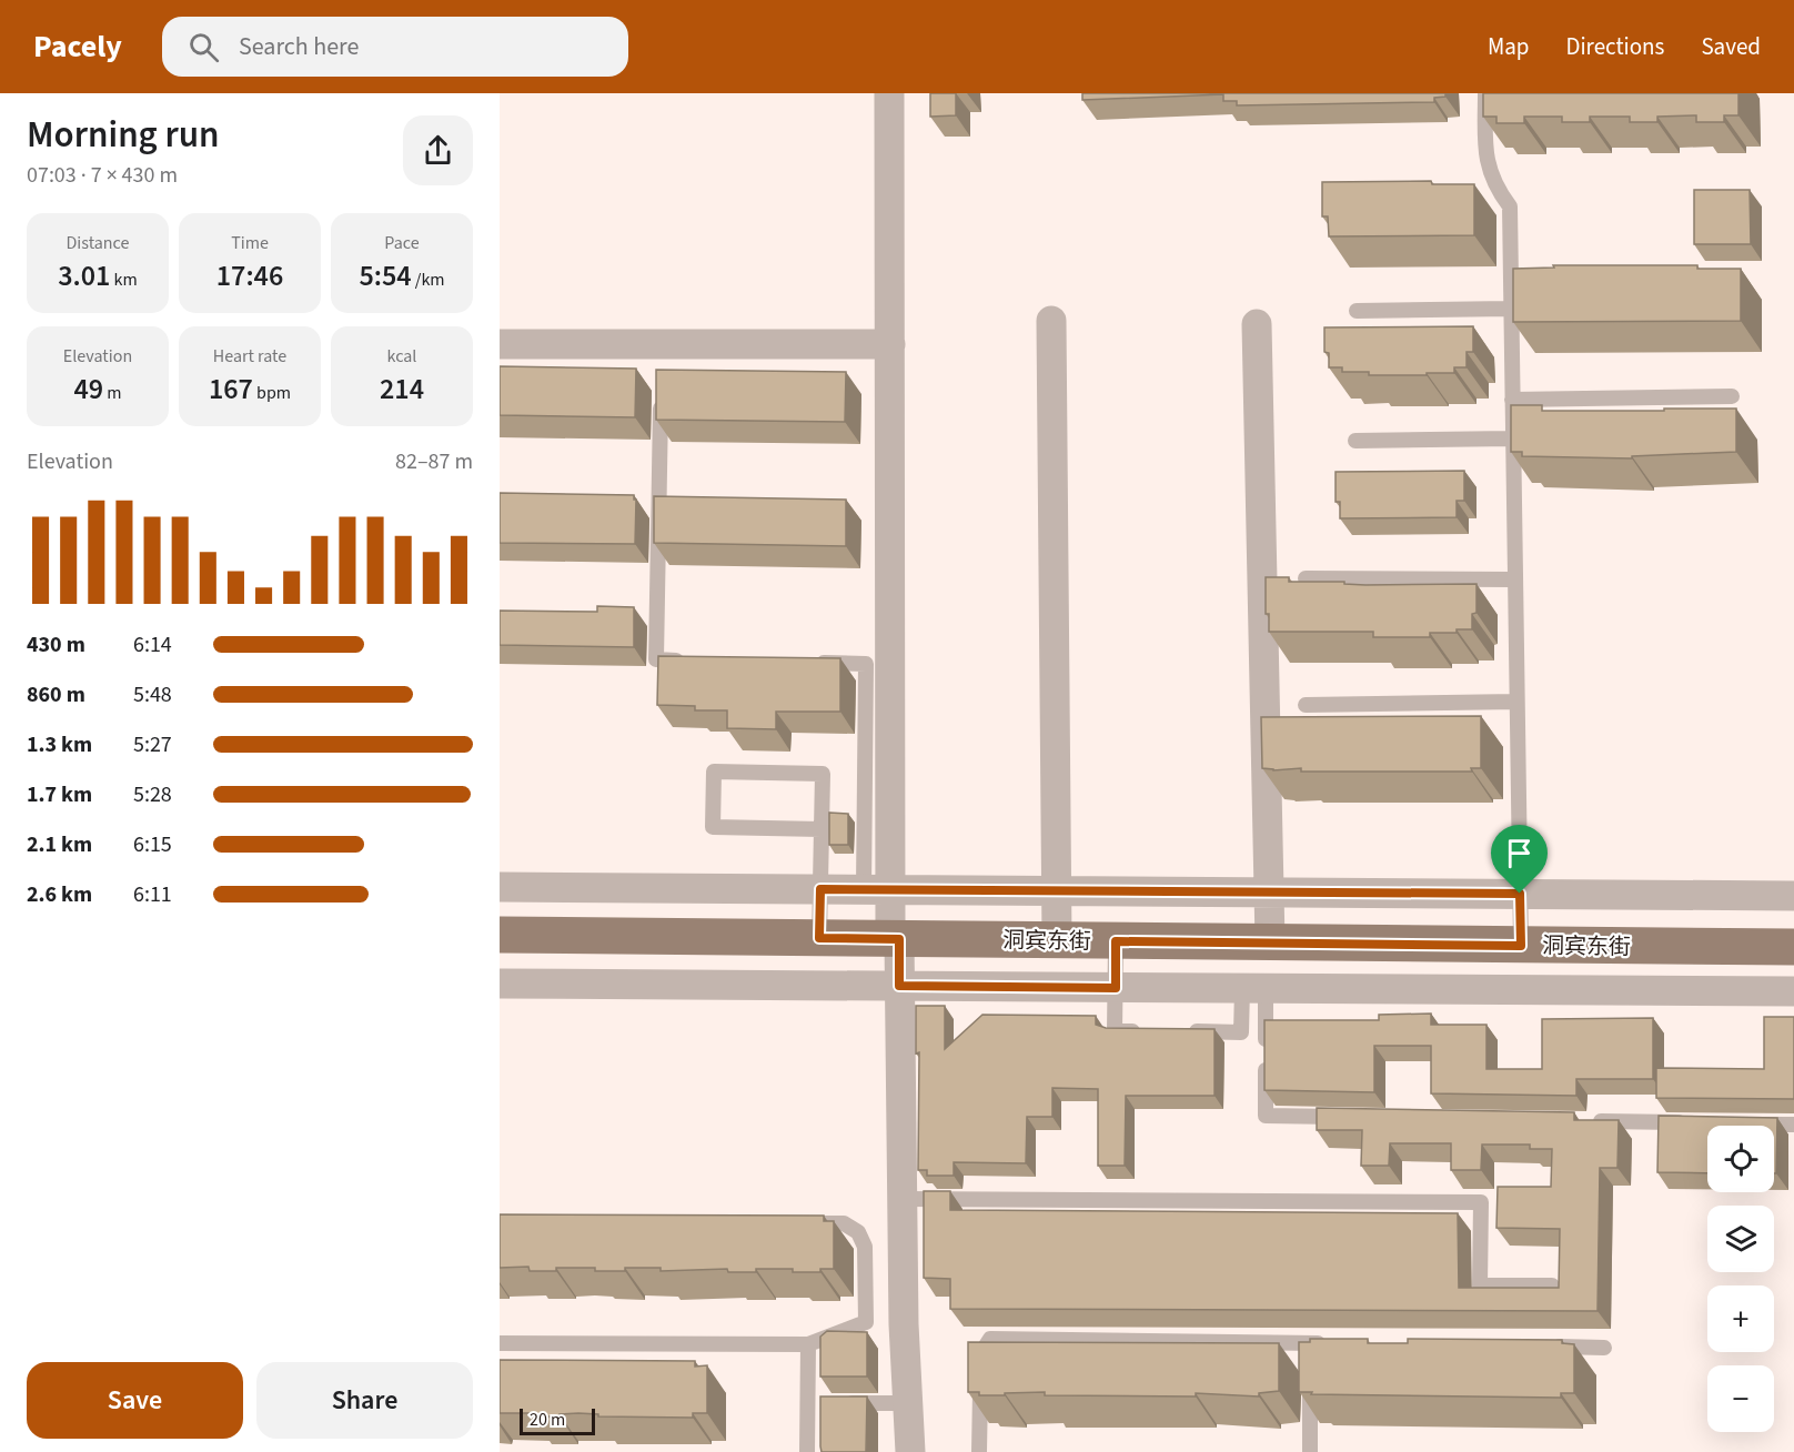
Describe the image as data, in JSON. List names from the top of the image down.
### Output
{
  "streets": {
    "main road": ["洞宾东街"]
  },
  "scale_bar": "20 m",
  "page": {
    "header": "Pacely",
    "search": "Search here",
    "nav": ["Map", "Directions", "Saved"],
    "heading": ["Morning run", "07:03 · 7 × 430 m"],
    "stats": [
      ["Distance", "3.01 km"],
      ["Time", "17:46"],
      ["Pace", "5:54 /km"],
      ["Elevation", "49 m"],
      ["Heart rate", "167 bpm"],
      ["kcal", "214"]
    ],
    "chart": ["Elevation", "82–87 m"],
    "list": [
      {
        "name": "430 m",
        "note": "6:14"
      },
      {
        "name": "860 m",
        "note": "5:48"
      },
      {
        "name": "1.3 km",
        "note": "5:27"
      },
      {
        "name": "1.7 km",
        "note": "5:28"
      },
      {
        "name": "2.1 km",
        "note": "6:15"
      },
      {
        "name": "2.6 km",
        "note": "6:11"
      }
    ],
    "map_buttons": ["+", "−"],
    "buttons": ["Save", "Share"],
    "scale": "20 m"
  }
}
